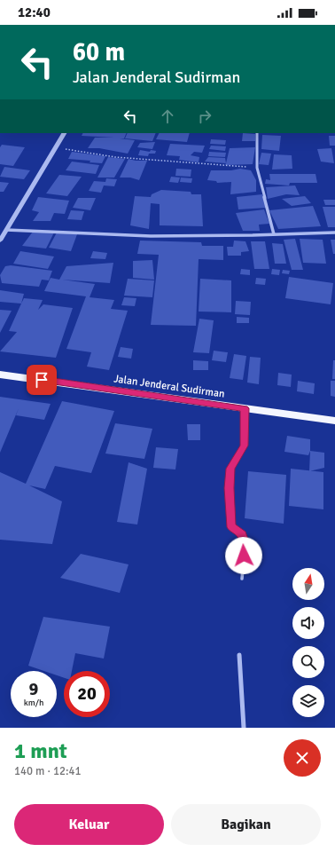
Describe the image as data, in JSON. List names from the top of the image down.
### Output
{
  "streets": {
    "main road": ["Jalan Jenderal Sudirman"]
  },
  "north": "top",
  "page": {
    "status": "12:40",
    "turn": ["60 m", "Jalan Jenderal Sudirman"],
    "speed": "9 km/h",
    "limit": "20",
    "heading": ["1 mnt", "140 m · 12:41"],
    "buttons": ["Keluar", "Bagikan"]
  }
}
